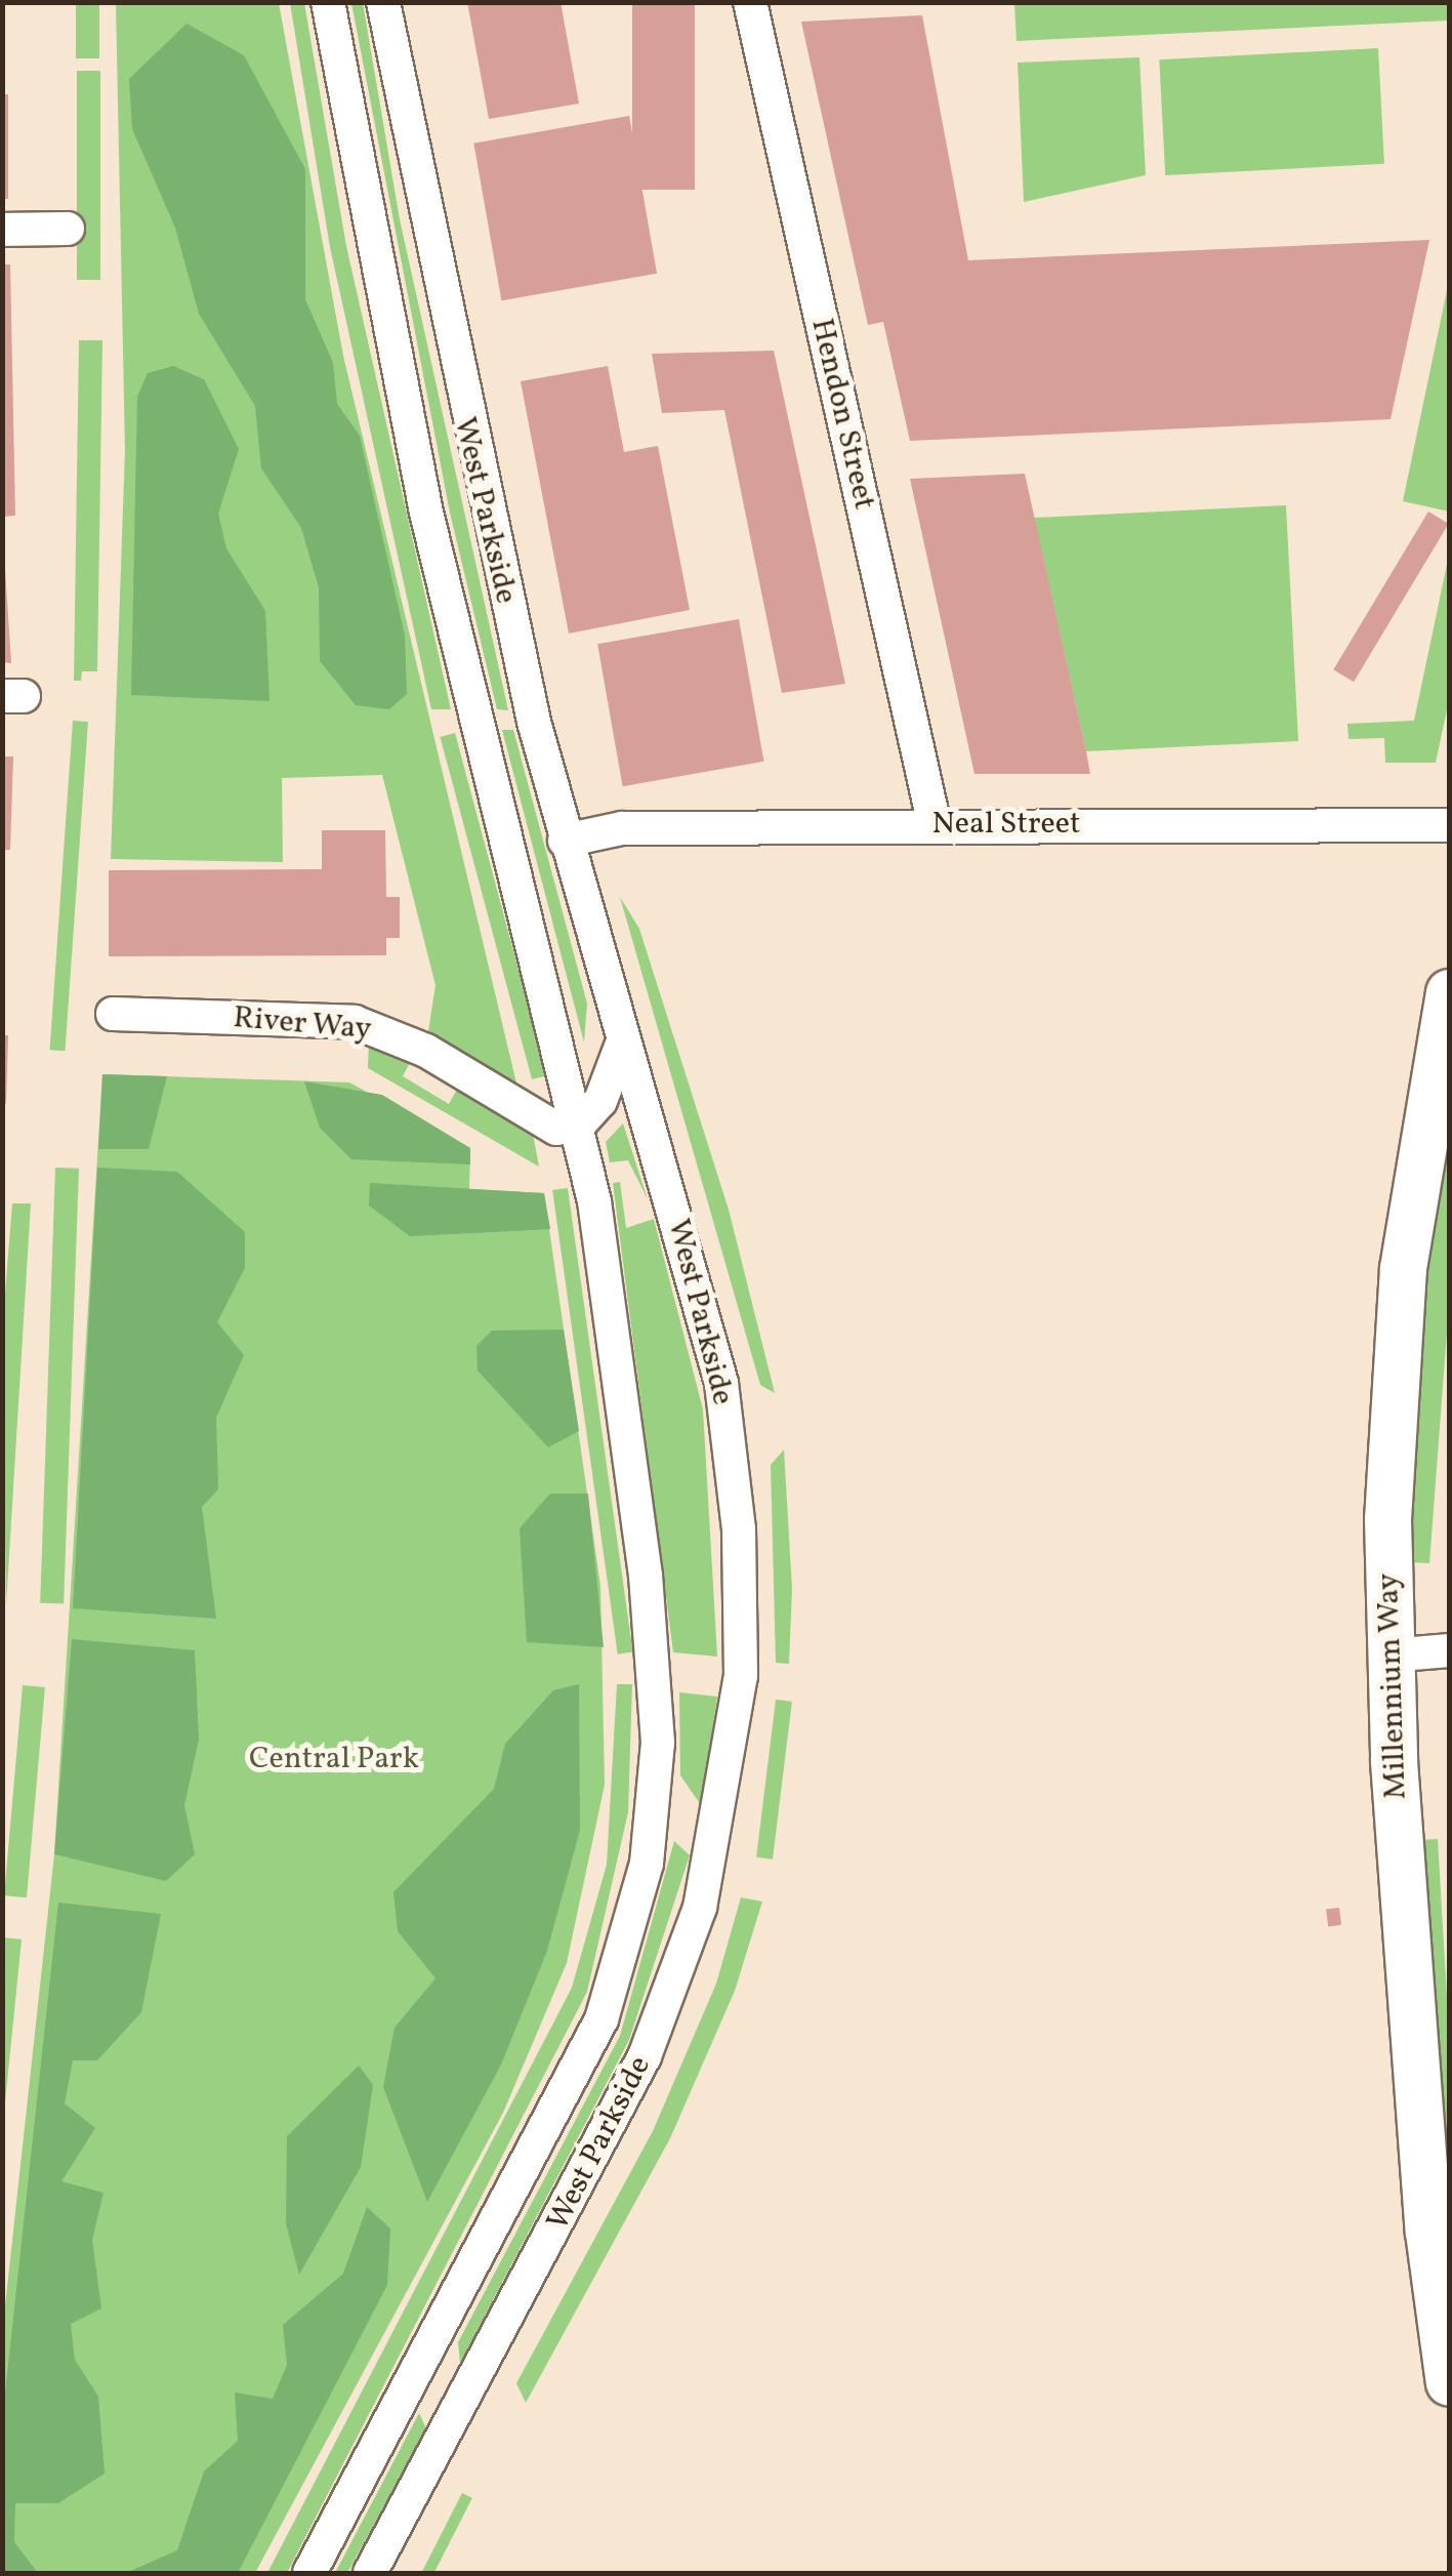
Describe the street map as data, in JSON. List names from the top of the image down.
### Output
{
  "streets": {
    "street": [
      "Hendon Street",
      "West Parkside",
      "Neal Street",
      "River Way",
      "Millennium Way"
    ]
  },
  "crossings": [
    ["Hendon Street", "Neal Street"],
    ["West Parkside", "Neal Street"],
    ["West Parkside", "River Way"]
  ],
  "parks": ["Central Park"]
}
